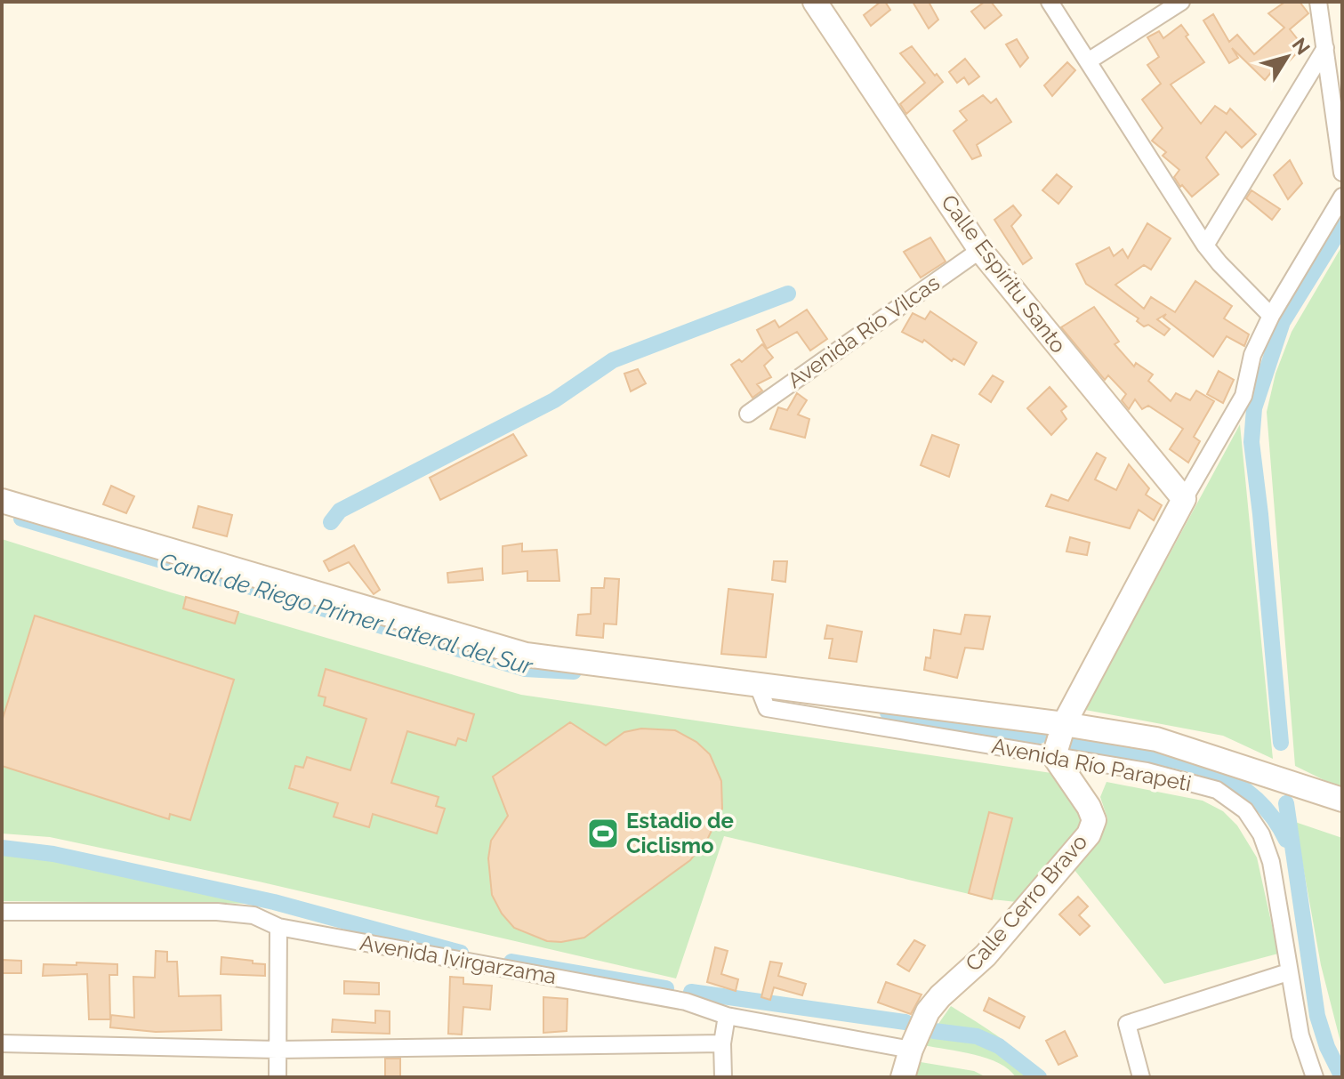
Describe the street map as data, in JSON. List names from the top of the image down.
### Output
{
  "streets": {
    "street": [
      "Calle Espíritu Santo",
      "Avenida Río Vilcas",
      "Avenida Río Parapeti",
      "Calle Cerro Bravo",
      "Avenida Ivirgarzama"
    ]
  },
  "crossings": [
    ["Calle Espíritu Santo", "Avenida Río Vilcas"],
    ["Avenida Río Parapeti", "Calle Cerro Bravo"],
    ["Calle Cerro Bravo", "Avenida Ivirgarzama"]
  ],
  "water": ["Canal de Riego Primer Lateral del Sur"],
  "places": {
    "sports": ["Estadio de Ciclismo"]
  },
  "north": "top right"
}
